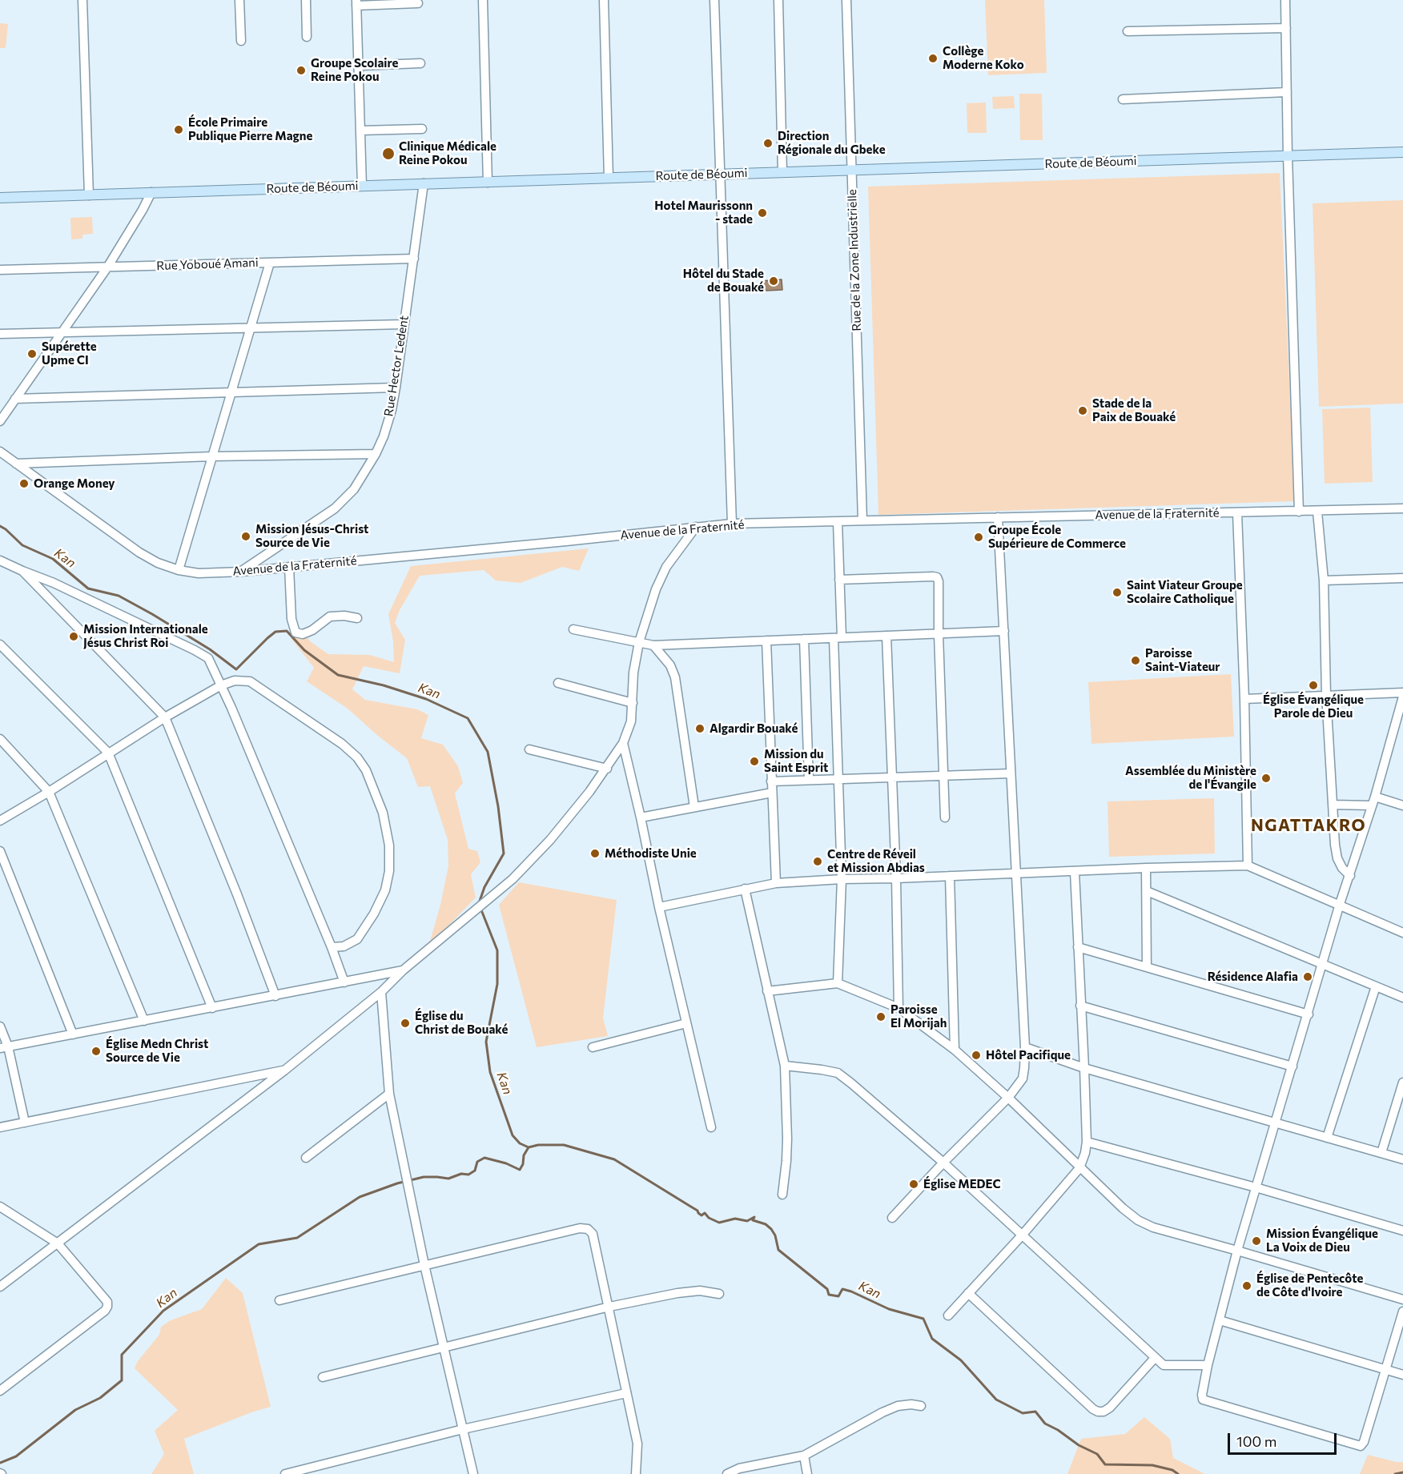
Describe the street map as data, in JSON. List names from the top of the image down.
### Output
{
  "streets": {
    "main road": ["Route de Béoumi"],
    "street": [
      "Rue de la Zone Industrielle",
      "Rue Yoboué Amani",
      "Rue Hector Ledent",
      "Avenue de la Fraternité"
    ]
  },
  "crossings": [
    ["Route de Béoumi", "Rue de la Zone Industrielle"],
    ["Route de Béoumi", "Rue Hector Ledent"],
    ["Rue de la Zone Industrielle", "Avenue de la Fraternité"],
    ["Rue Yoboué Amani", "Rue Hector Ledent"],
    ["Rue Hector Ledent", "Avenue de la Fraternité"]
  ],
  "districts": ["NGATTAKRO"],
  "water": ["Kan"],
  "places": [
    "Collège Moderne Koko",
    "Groupe Scolaire Reine Pokou",
    "École Primaire Publique Pierre Magne",
    "Direction Régionale du Gbeke",
    "Clinique Médicale Reine Pokou",
    "Hotel Maurissonn - stade",
    "Hôtel du Stade de Bouaké",
    "Supérette Upme CI",
    "Stade de la Paix de Bouaké",
    "Orange Money",
    "Mission Jésus-Christ Source de Vie",
    "Groupe École Supérieure de Commerce",
    "Saint Viateur Groupe Scolaire Catholique",
    "Mission Internationale Jésus Christ Roi",
    "Paroisse Saint-Viateur",
    "Église Évangélique Parole de Dieu",
    "Algardir Bouaké",
    "Mission du Saint Esprit",
    "Assemblée du Ministère de l'Évangile",
    "Méthodiste Unie",
    "Centre de Réveil et Mission Abdias",
    "Résidence Alafia",
    "Paroisse El Morijah",
    "Église du Christ de Bouaké",
    "Église Medn Christ Source de Vie",
    "Hôtel Pacifique",
    "Église MEDEC",
    "Mission Évangélique La Voix de Dieu",
    "Église de Pentecôte de Côte d'Ivoire"
  ],
  "scale_bar": "100 m"
}
